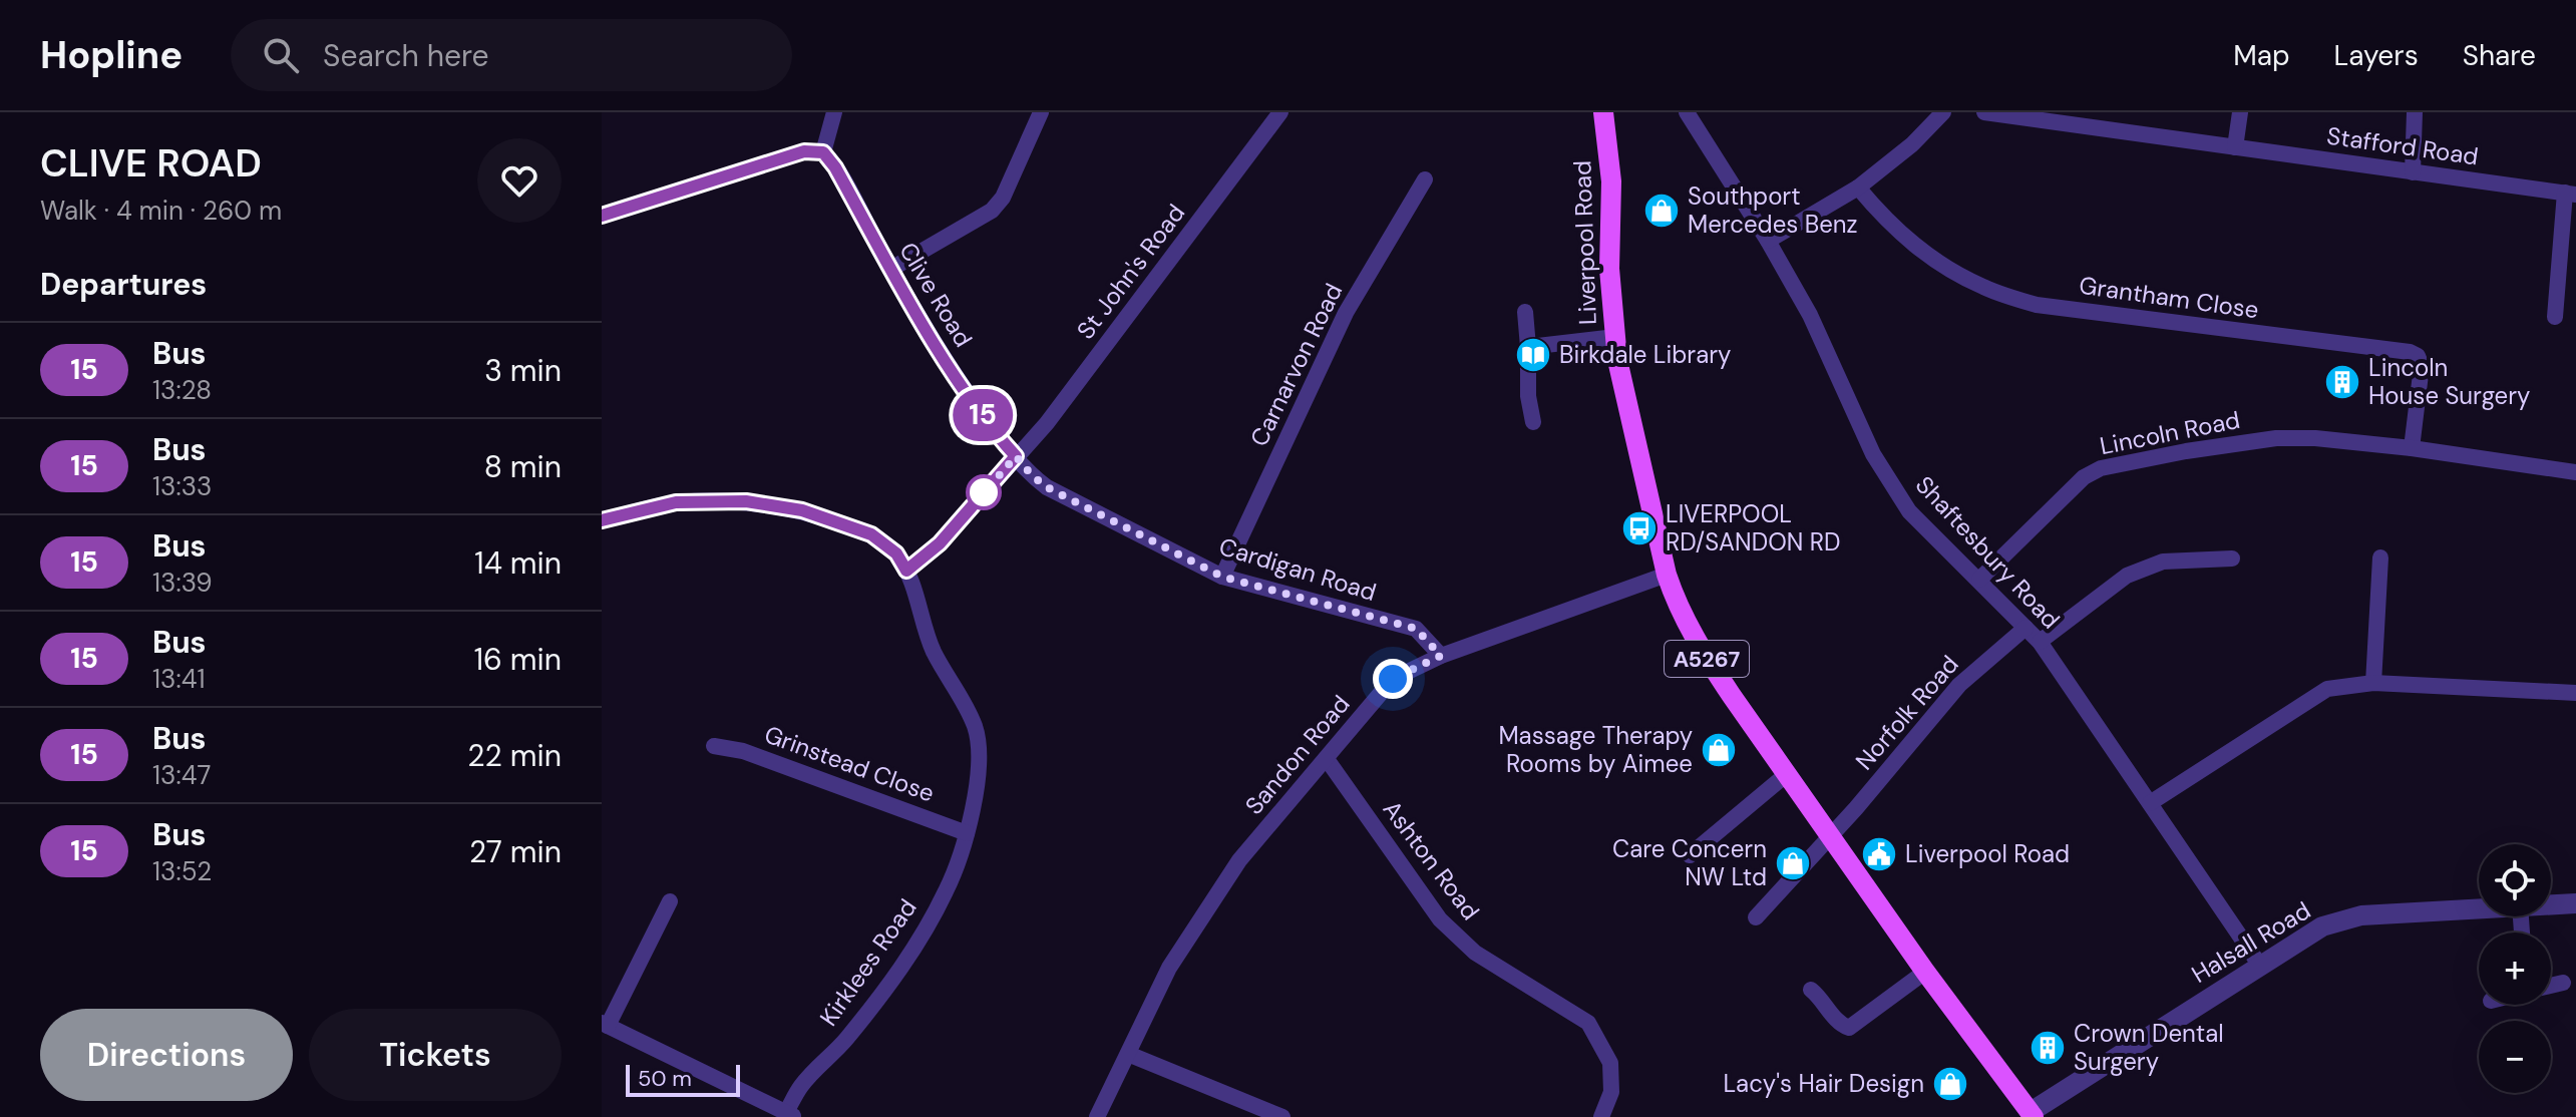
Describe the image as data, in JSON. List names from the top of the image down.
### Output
{
  "streets": {
    "main road": ["Liverpool Road", "A5267"],
    "street": [
      "Stafford Road",
      "St John's Road",
      "Clive Road",
      "Grantham Close",
      "Carnarvon Road",
      "Lincoln Road",
      "Shaftesbury Road",
      "Cardigan Road",
      "Norfolk Road",
      "Sandon Road",
      "Grinstead Close",
      "Ashton Road",
      "Halsall Road",
      "Kirklees Road"
    ]
  },
  "crossings": [
    ["Liverpool Road", "Norfolk Road"],
    ["Liverpool Road", "Sandon Road"],
    ["Liverpool Road", "Halsall Road"],
    ["St John's Road", "Clive Road"],
    ["St John's Road", "Cardigan Road"],
    ["Clive Road", "Cardigan Road"],
    ["Grantham Close", "Lincoln Road"],
    ["Carnarvon Road", "Cardigan Road"],
    ["Lincoln Road", "Shaftesbury Road"],
    ["Shaftesbury Road", "Norfolk Road"],
    ["Shaftesbury Road", "Halsall Road"],
    ["Cardigan Road", "Sandon Road"],
    ["Sandon Road", "Ashton Road"],
    ["Grinstead Close", "Kirklees Road"]
  ],
  "places": {
    "shop": [
      "Southport Mercedes Benz",
      "Massage Therapy Rooms by Aimee",
      "Care Concern NW Ltd",
      "Lacy's Hair Design"
    ],
    "library": ["Birkdale Library"],
    "building": ["Lincoln House Surgery", "Crown Dental Surgery"],
    "bus stop": ["LIVERPOOL RD/SANDON RD"],
    "public building": ["Liverpool Road"]
  },
  "lines": ["bus line 15"],
  "scale_bar": "50 m",
  "page": {
    "header": "Hopline",
    "search": "Search here",
    "nav": ["Map", "Layers", "Share"],
    "heading": [
      ["CLIVE ROAD", "Walk · 4 min · 260 m"],
      "Departures"
    ],
    "on_map": "15",
    "list": [
      {
        "mark": "15",
        "name": "Bus",
        "note": "13:28",
        "value": "3 min"
      },
      {
        "mark": "15",
        "name": "Bus",
        "note": "13:33",
        "value": "8 min"
      },
      {
        "mark": "15",
        "name": "Bus",
        "note": "13:39",
        "value": "14 min"
      },
      {
        "mark": "15",
        "name": "Bus",
        "note": "13:41",
        "value": "16 min"
      },
      {
        "mark": "15",
        "name": "Bus",
        "note": "13:47",
        "value": "22 min"
      },
      {
        "mark": "15",
        "name": "Bus",
        "note": "13:52",
        "value": "27 min"
      }
    ],
    "map_buttons": ["+", "−"],
    "buttons": ["Directions", "Tickets"],
    "scale": "50 m"
  }
}
